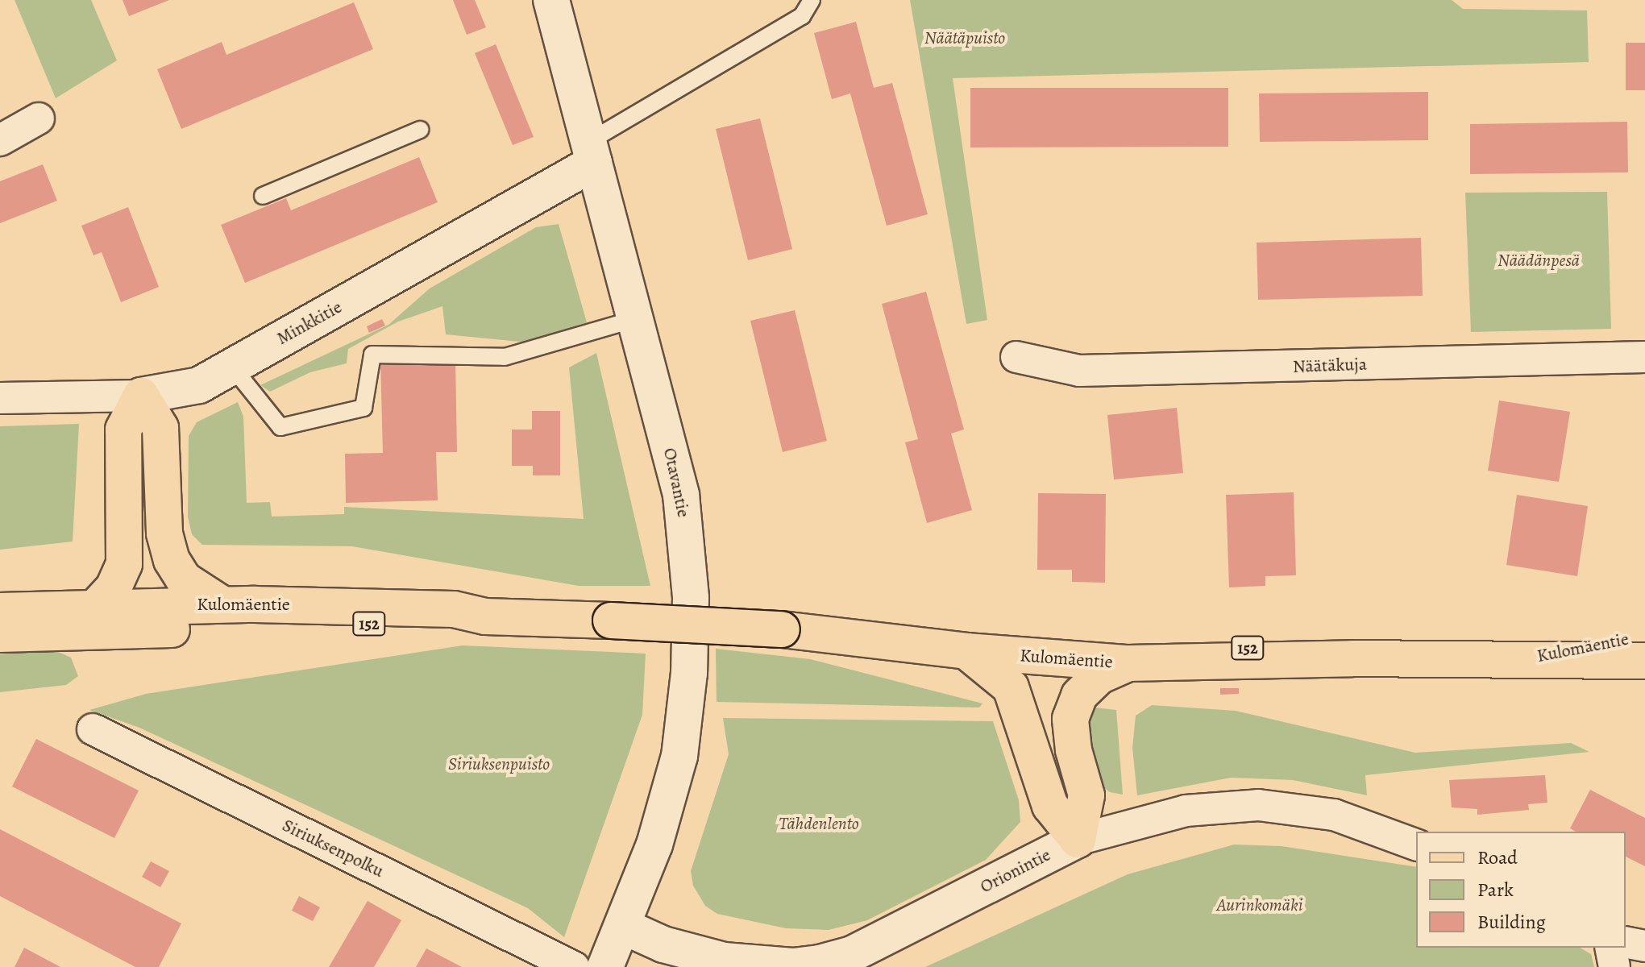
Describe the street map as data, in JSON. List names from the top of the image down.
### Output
{
  "streets": {
    "main road": [
      "Minkkitie",
      "Otavantie",
      "Kulomäentie",
      "152",
      "Orionintie"
    ],
    "street": ["Näätäkuja", "Siriuksenpolku"]
  },
  "crossings": [
    ["Minkkitie", "Otavantie"],
    ["Otavantie", "Orionintie"]
  ],
  "parks": [
    "Näätäpuisto",
    "Näädänpesä",
    "Siriuksenpuisto",
    "Tähdenlento",
    "Aurinkomäki"
  ],
  "legend": ["Road", "Park", "Building"]
}
